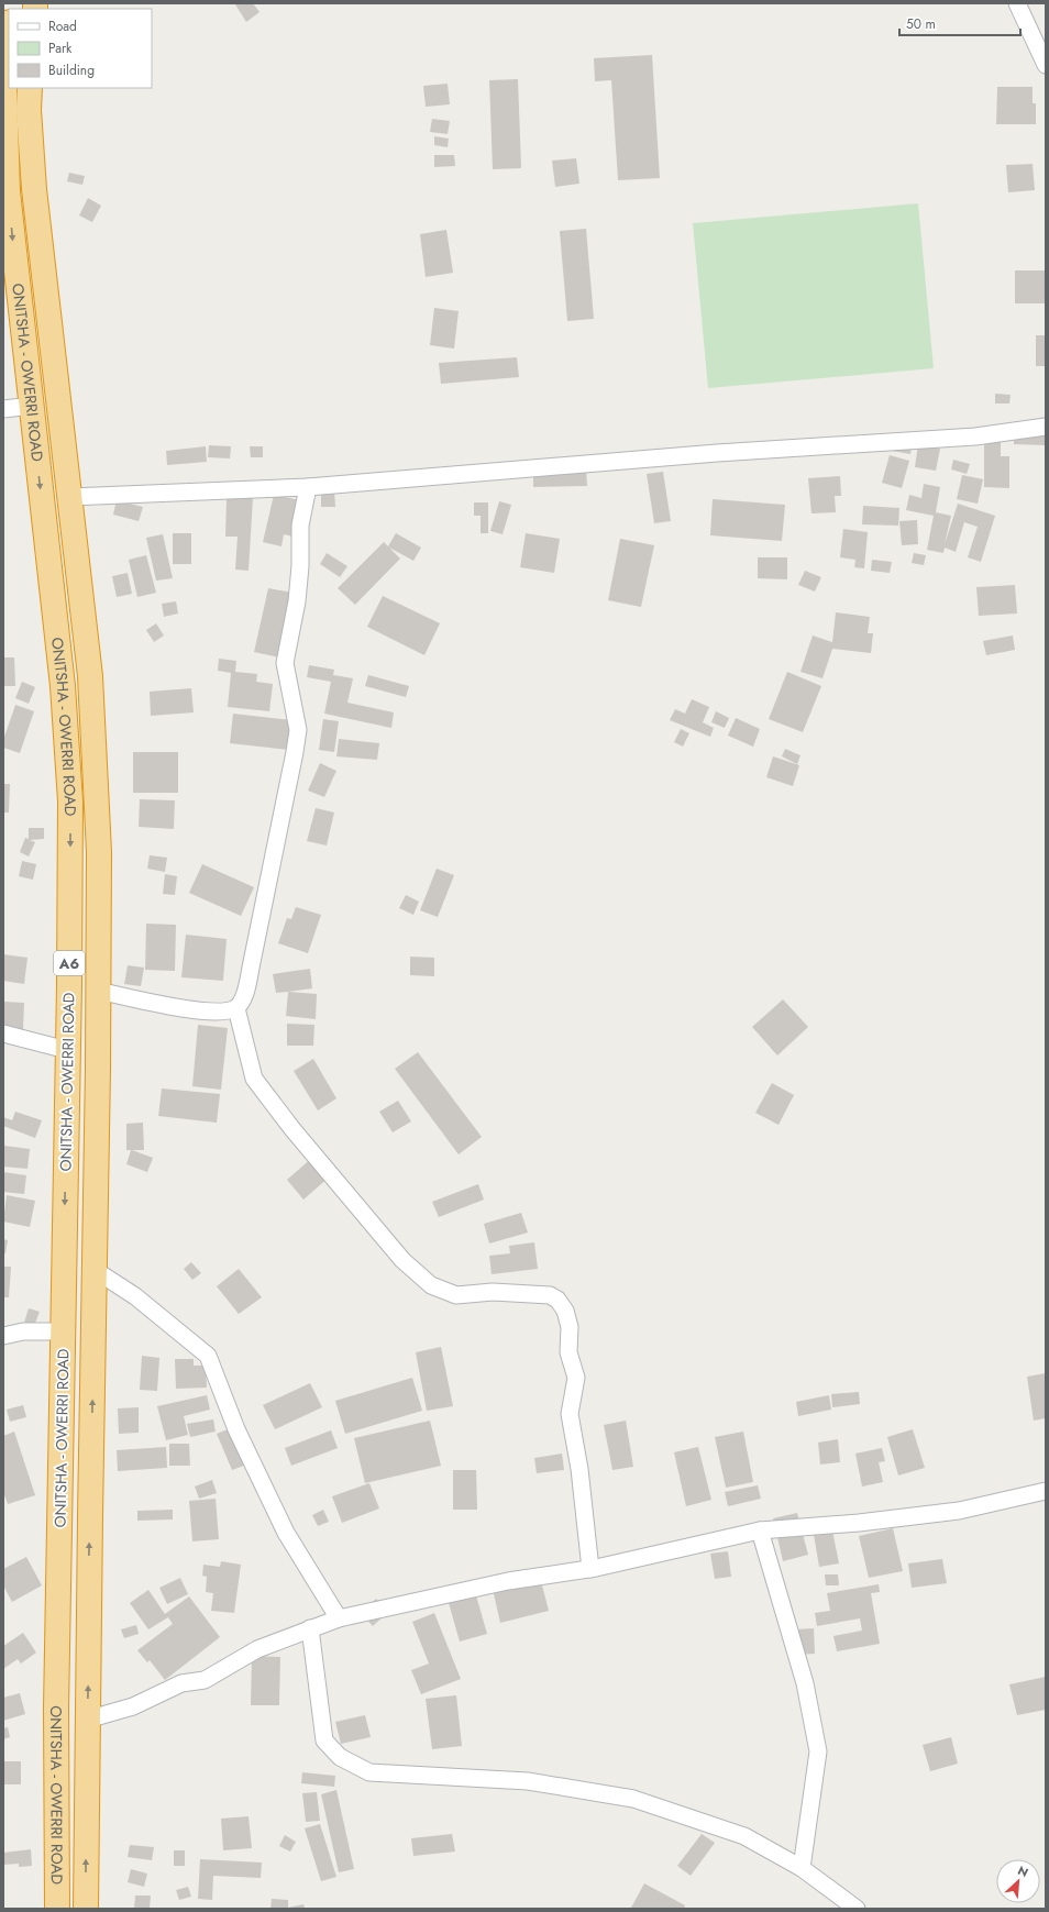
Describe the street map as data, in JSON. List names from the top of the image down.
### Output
{
  "streets": {
    "highway": ["ONITSHA - OWERRI ROAD", "A6"]
  },
  "legend": ["Road", "Park", "Building"],
  "scale_bar": "50 m",
  "north": "top right"
}
